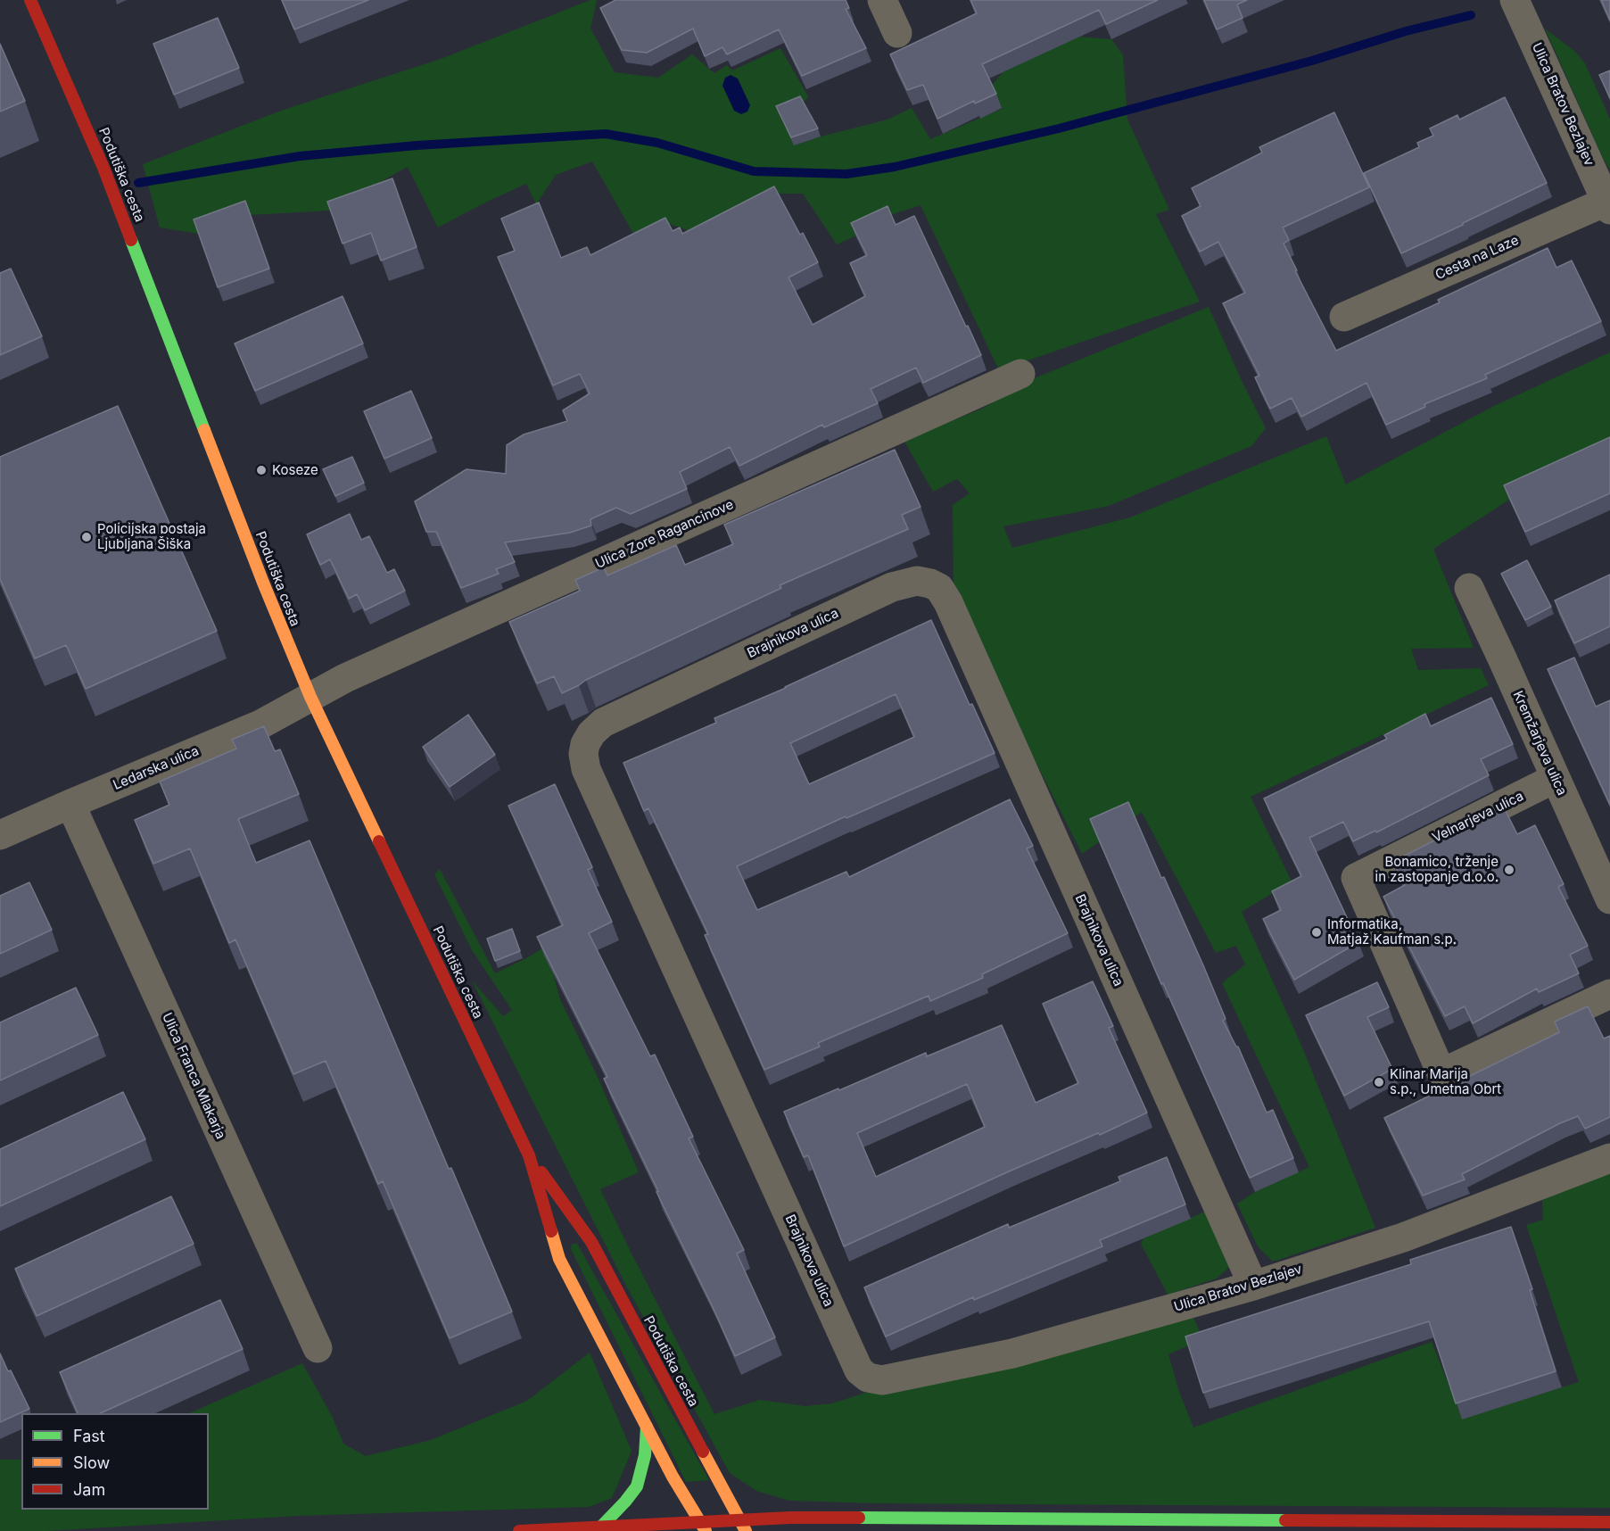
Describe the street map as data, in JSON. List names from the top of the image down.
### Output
{
  "streets": {
    "main road": ["Podutiška cesta"],
    "street": [
      "Ulica Bratov Bezlajev",
      "Cesta na Laze",
      "Ulica Zore Ragancinove",
      "Brajnikova ulica",
      "Kremžarjeva ulica",
      "Ledarska ulica",
      "Velnarjeva ulica",
      "Ulica Franca Mlakarja"
    ]
  },
  "crossings": [
    ["Ulica Bratov Bezlajev", "Cesta na Laze"],
    ["Ulica Bratov Bezlajev", "Brajnikova ulica"],
    ["Podutiška cesta", "Ulica Zore Ragancinove"],
    ["Podutiška cesta", "Ledarska ulica"],
    ["Ulica Zore Ragancinove", "Ledarska ulica"],
    ["Kremžarjeva ulica", "Velnarjeva ulica"],
    ["Ledarska ulica", "Ulica Franca Mlakarja"]
  ],
  "places": [
    "Koseze",
    "Policijska postaja Ljubljana Šiška",
    "Bonamico, trženje in zastopanje d.o.o.",
    "Informatika, Matjaž Kaufman s.p.",
    "Klinar Marija s.p., Umetna Obrt"
  ],
  "legend": ["Fast", "Slow", "Jam"]
}
